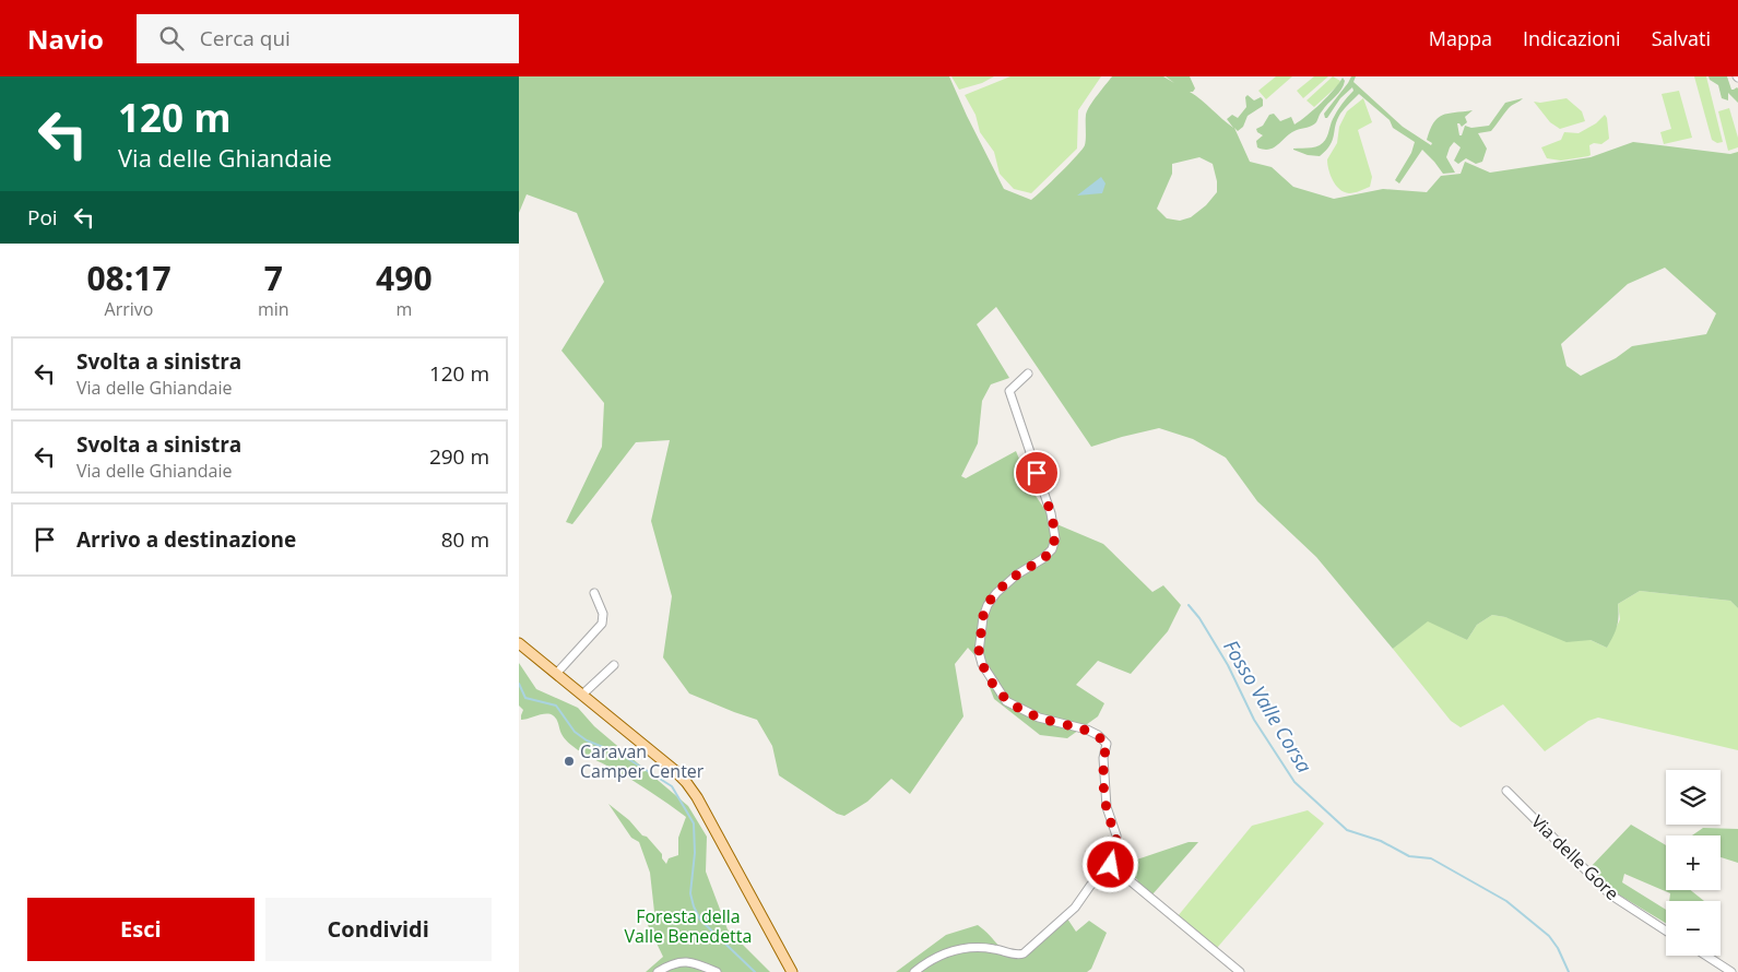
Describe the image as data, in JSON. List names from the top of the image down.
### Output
{
  "streets": {
    "street": ["Via delle Gore"]
  },
  "water": ["Fosso Valle Corsa"],
  "parks": ["Foresta della Valle Benedetta"],
  "places": ["Caravan Camper Center"],
  "page": {
    "header": "Navio",
    "search": "Cerca qui",
    "nav": ["Mappa", "Indicazioni", "Salvati"],
    "turn": ["120 m", "Via delle Ghiandaie"],
    "then": "Poi",
    "eta": [
      "08:17",
      "Arrivo",
      "7",
      "min",
      "490",
      "m"
    ],
    "list": [
      {
        "name": "Svolta a sinistra",
        "note": "Via delle Ghiandaie",
        "value": "120 m"
      },
      {
        "name": "Svolta a sinistra",
        "note": "Via delle Ghiandaie",
        "value": "290 m"
      },
      {
        "name": "Arrivo a destinazione",
        "value": "80 m"
      }
    ],
    "map_buttons": ["+", "−"],
    "buttons": ["Esci", "Condividi"]
  }
}
